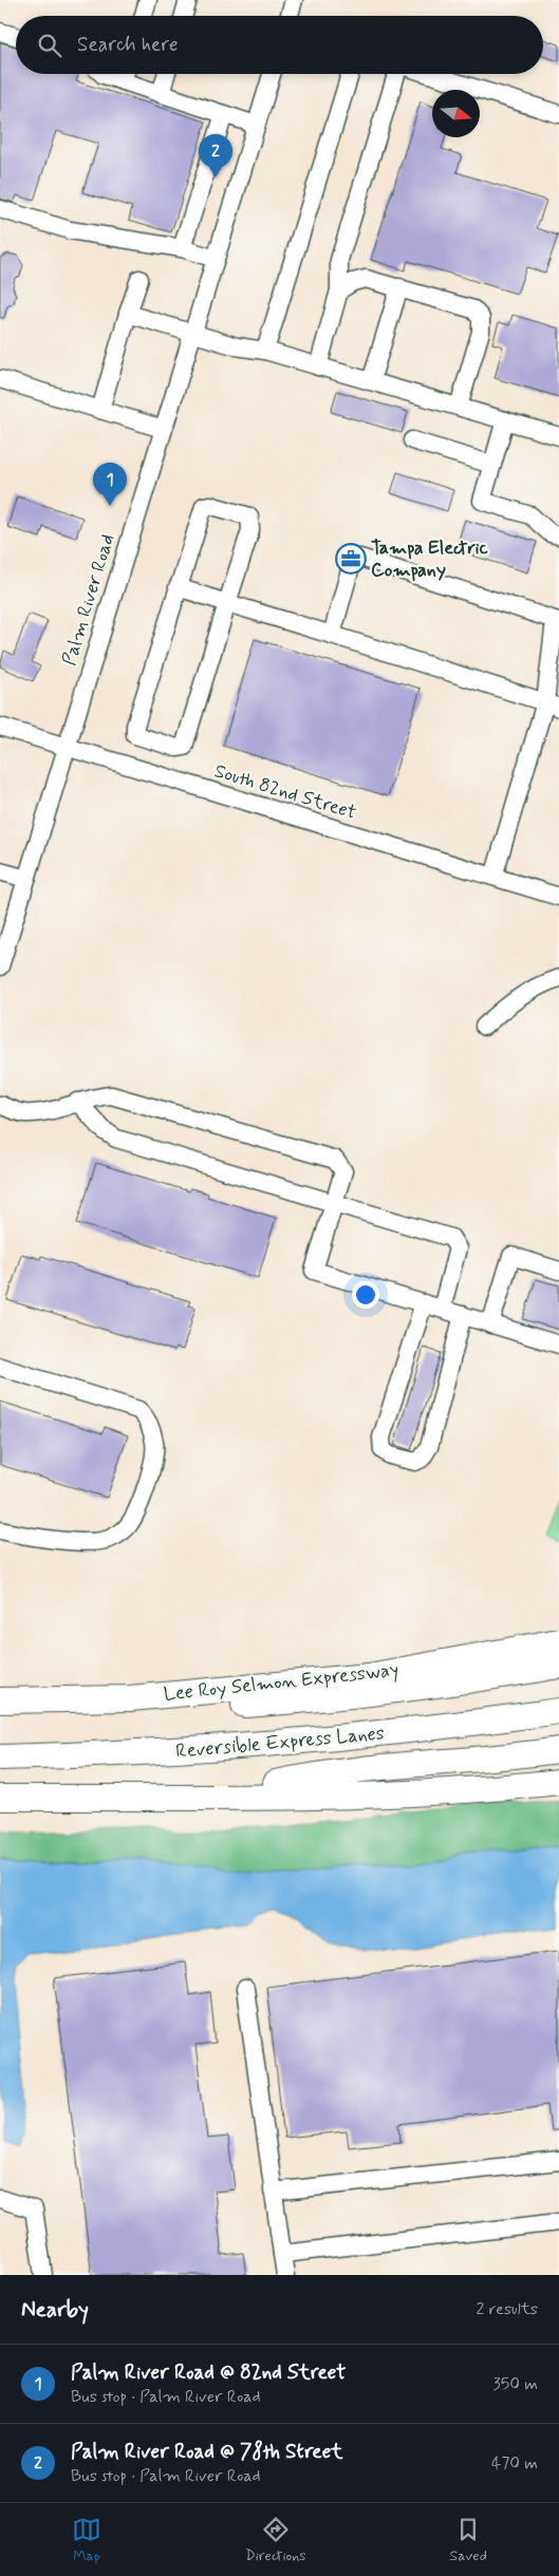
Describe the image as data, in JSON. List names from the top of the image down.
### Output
{
  "streets": {
    "highway": ["Lee Roy Selmon Expressway", "Reversible Express Lanes"],
    "street": ["Palm River Road", "South 82nd Street"]
  },
  "crossings": [
    ["Palm River Road", "South 82nd Street"]
  ],
  "places": {
    "office": ["Tampa Electric Company"]
  },
  "north": "right",
  "page": {
    "search": "Search here",
    "pins": ["2", "1"],
    "heading": ["Nearby", "2 results"],
    "list": [
      {
        "mark": "1",
        "name": "Palm River Road @ 82nd Street",
        "note": "Bus stop · Palm River Road",
        "value": "350 m"
      },
      {
        "mark": "2",
        "name": "Palm River Road @ 78th Street",
        "note": "Bus stop · Palm River Road",
        "value": "470 m"
      }
    ],
    "nav": ["Map", "Directions", "Saved"]
  }
}
